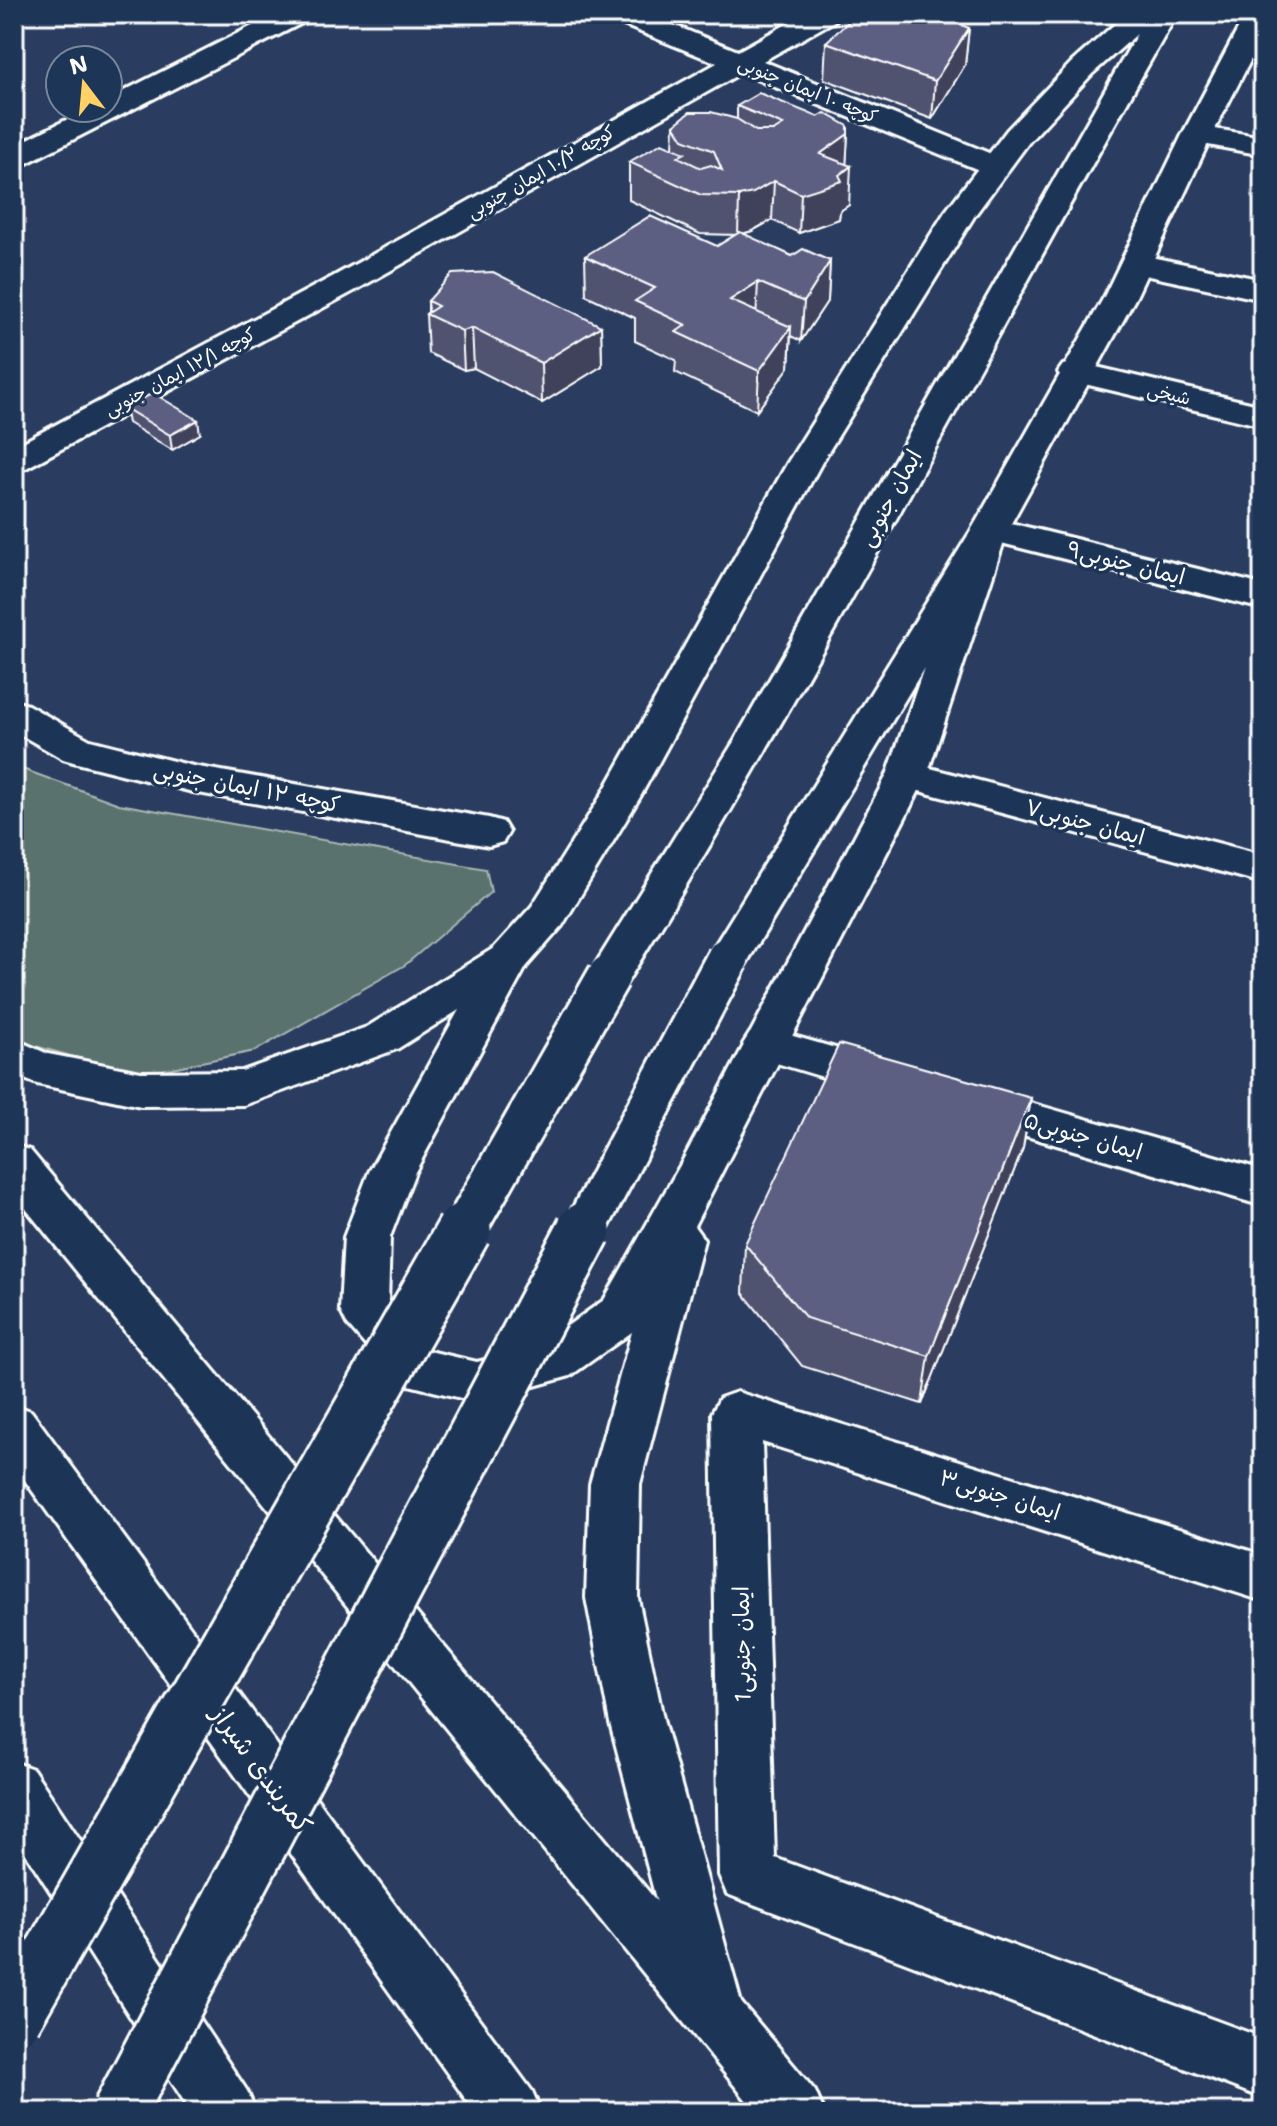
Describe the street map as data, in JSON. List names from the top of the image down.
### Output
{
  "streets": {
    "main road": [
      "کوچه ۱۰ ایمان جنوبی",
      "کوچه ۱۰/۲ ایمان جنوبی",
      "کوچه ۱۲/۱ ایمان جنوبی",
      "شیخی",
      "ایمان جنوبی",
      "ایمان جنوبی۹",
      "کوچه ۱۲ ایمان جنوبی",
      "ایمان جنوبی۷",
      "ایمان جنوبی۵",
      "ایمان جنوبی۳",
      "1ایمان جنوبی",
      "کمربندی شیراز"
    ]
  },
  "crossings": [
    ["کوچه ۱۰ ایمان جنوبی", "کوچه ۱۰/۲ ایمان جنوبی"],
    ["کوچه ۱۰/۲ ایمان جنوبی", "کوچه ۱۲/۱ ایمان جنوبی"],
    ["ایمان جنوبی۳", "1ایمان جنوبی"]
  ],
  "north": "top"
}
